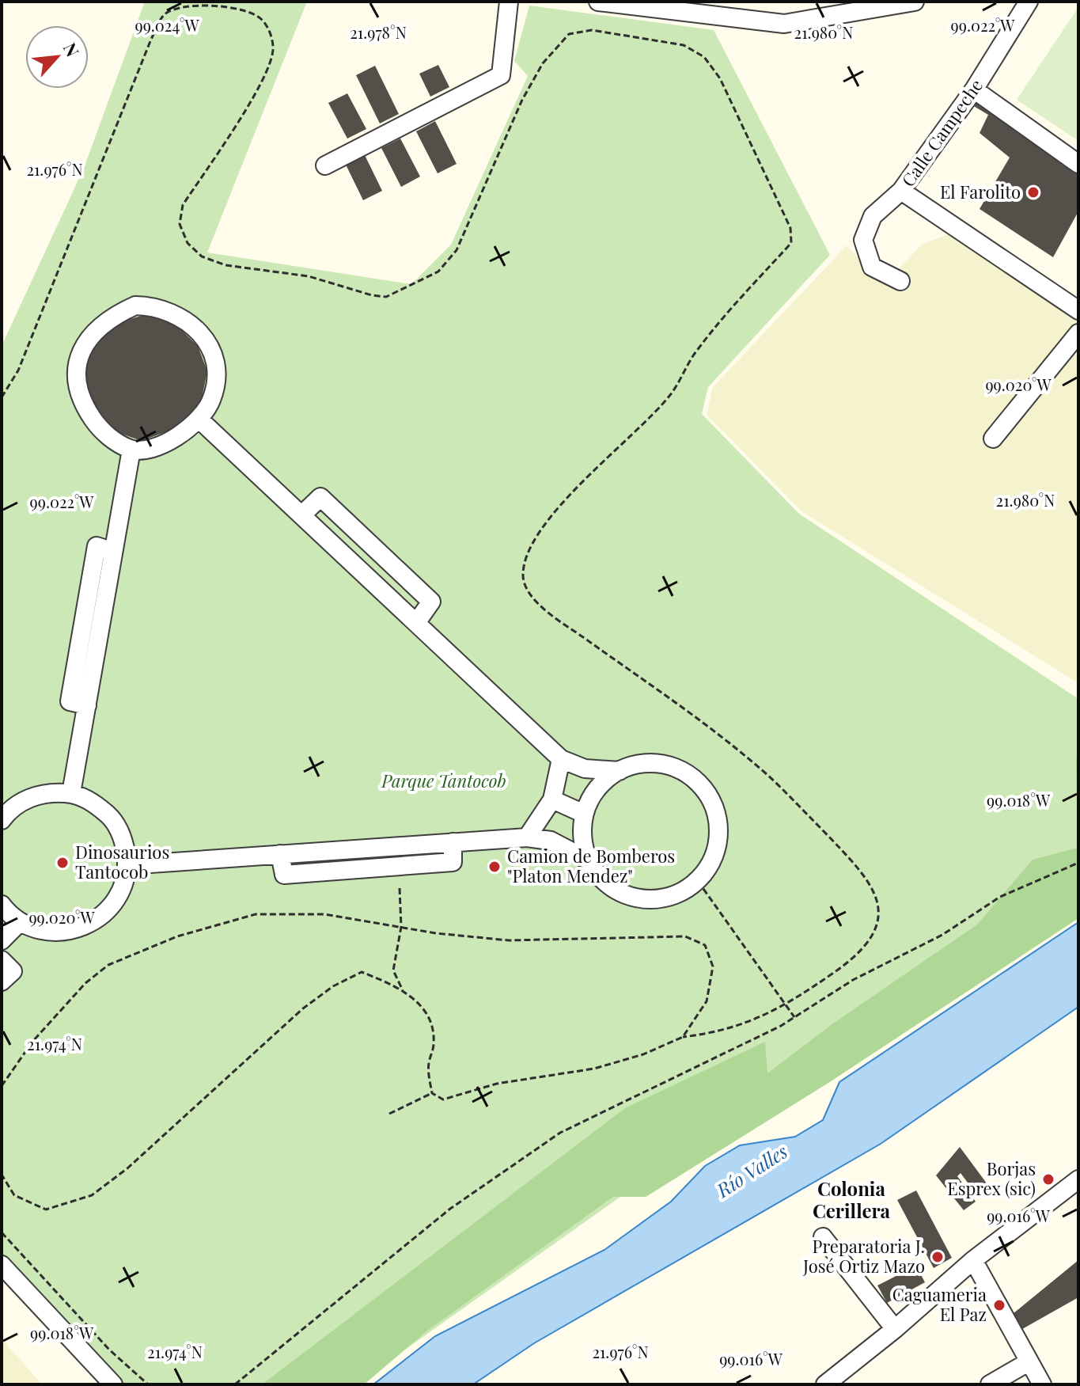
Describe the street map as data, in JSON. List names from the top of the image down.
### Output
{
  "streets": {
    "street": ["Calle Campeche"]
  },
  "districts": ["Colonia Cerillera"],
  "water": ["Río Valles"],
  "parks": ["Parque Tantocob"],
  "places": [
    "El Farolito",
    "Dinosaurios Tantocob",
    "Camion de Bomberos \"Platon Mendez\"",
    "Borjas Esprex (sic)",
    "Preparatoria J. José Ortiz Mazo",
    "Caguameria El Paz"
  ],
  "north": "top right",
  "coordinates": [
    "99.024°W",
    "99.022°W",
    "21.978°N",
    "21.980°N",
    "21.976°N",
    "99.020°W",
    "99.018°W",
    "21.974°N",
    "99.016°W"
  ]
}
